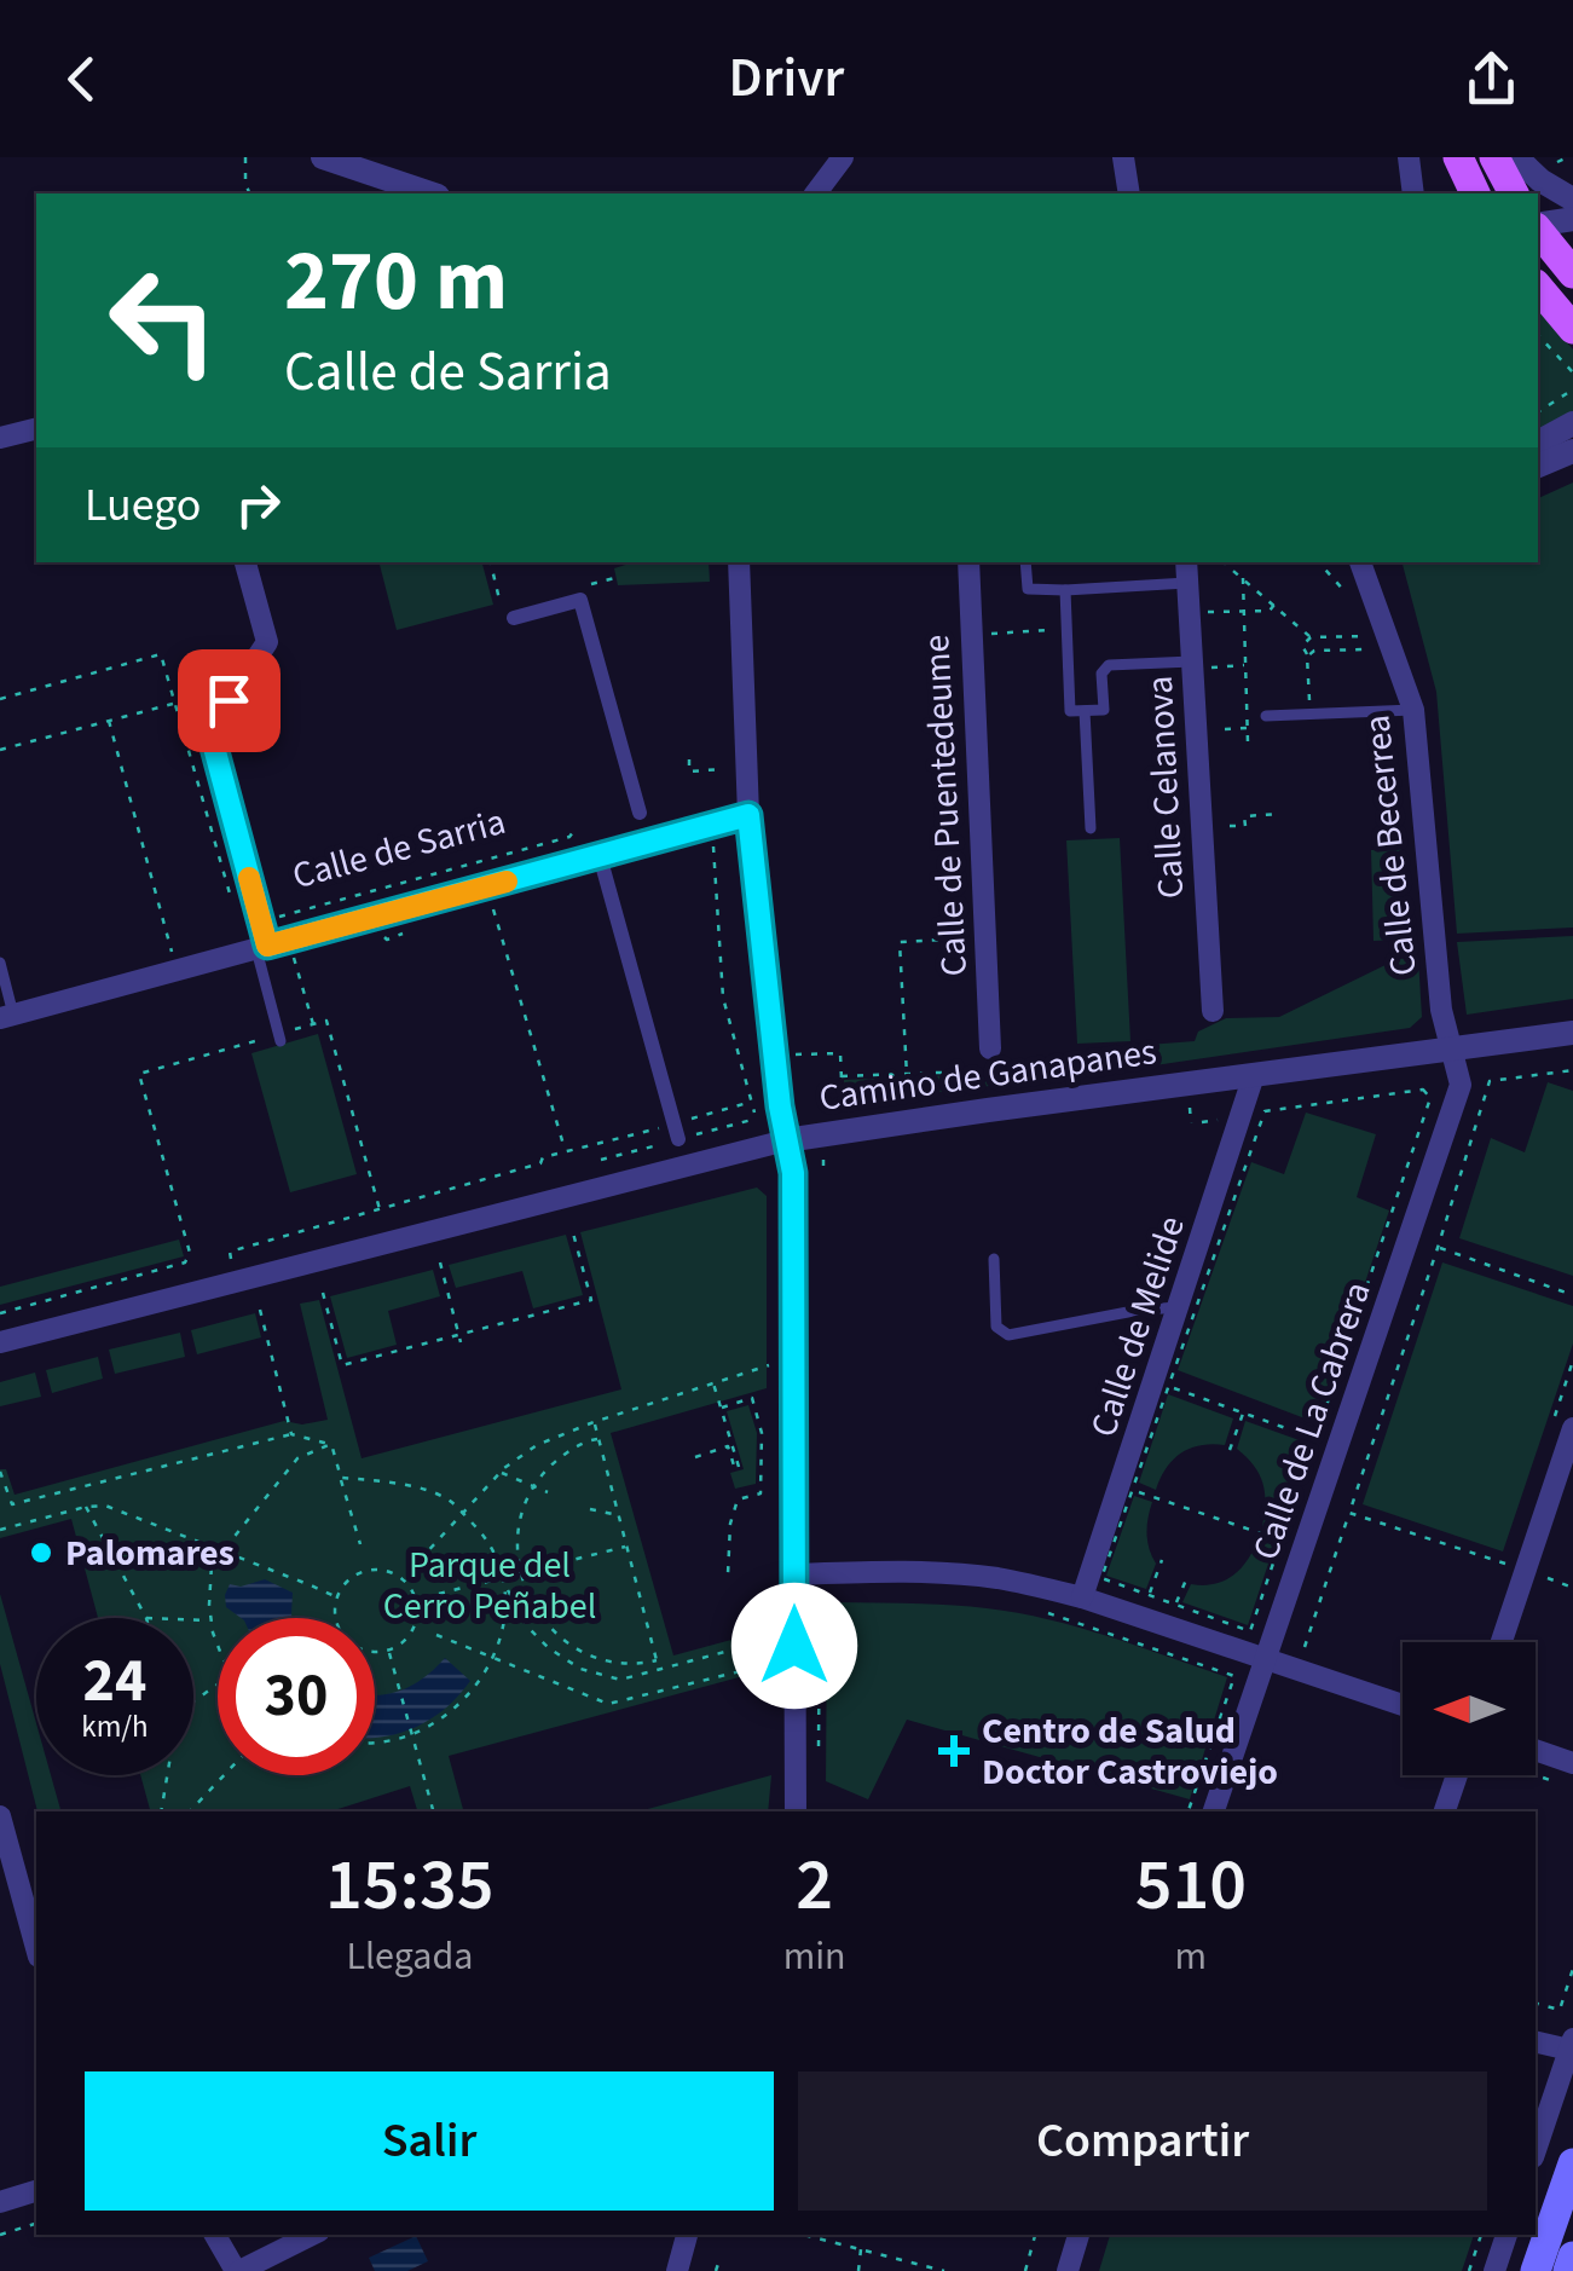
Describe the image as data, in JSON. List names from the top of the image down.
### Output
{
  "streets": {
    "street": [
      "Calle Celanova",
      "Calle de Puentedeume",
      "Calle de Becerrea",
      "Calle de Sarria",
      "Camino de Ganapanes",
      "Calle de Melide",
      "Calle de La Cabrera"
    ]
  },
  "crossings": [
    ["Calle de Becerrea", "Camino de Ganapanes"],
    ["Calle de Becerrea", "Calle de La Cabrera"],
    ["Camino de Ganapanes", "Calle de Melide"],
    ["Camino de Ganapanes", "Calle de La Cabrera"]
  ],
  "parks": ["Parque del Cerro Peñabel"],
  "places": {
    "other": ["Palomares"],
    "health": ["Centro de Salud Doctor Castroviejo"]
  },
  "north": "left",
  "page": {
    "header": "Drivr",
    "turn": ["270 m", "Calle de Sarria"],
    "then": "Luego",
    "speed": "24 km/h",
    "limit": "30",
    "eta": [
      "15:35",
      "Llegada",
      "2",
      "min",
      "510",
      "m"
    ],
    "buttons": ["Salir", "Compartir"]
  }
}
